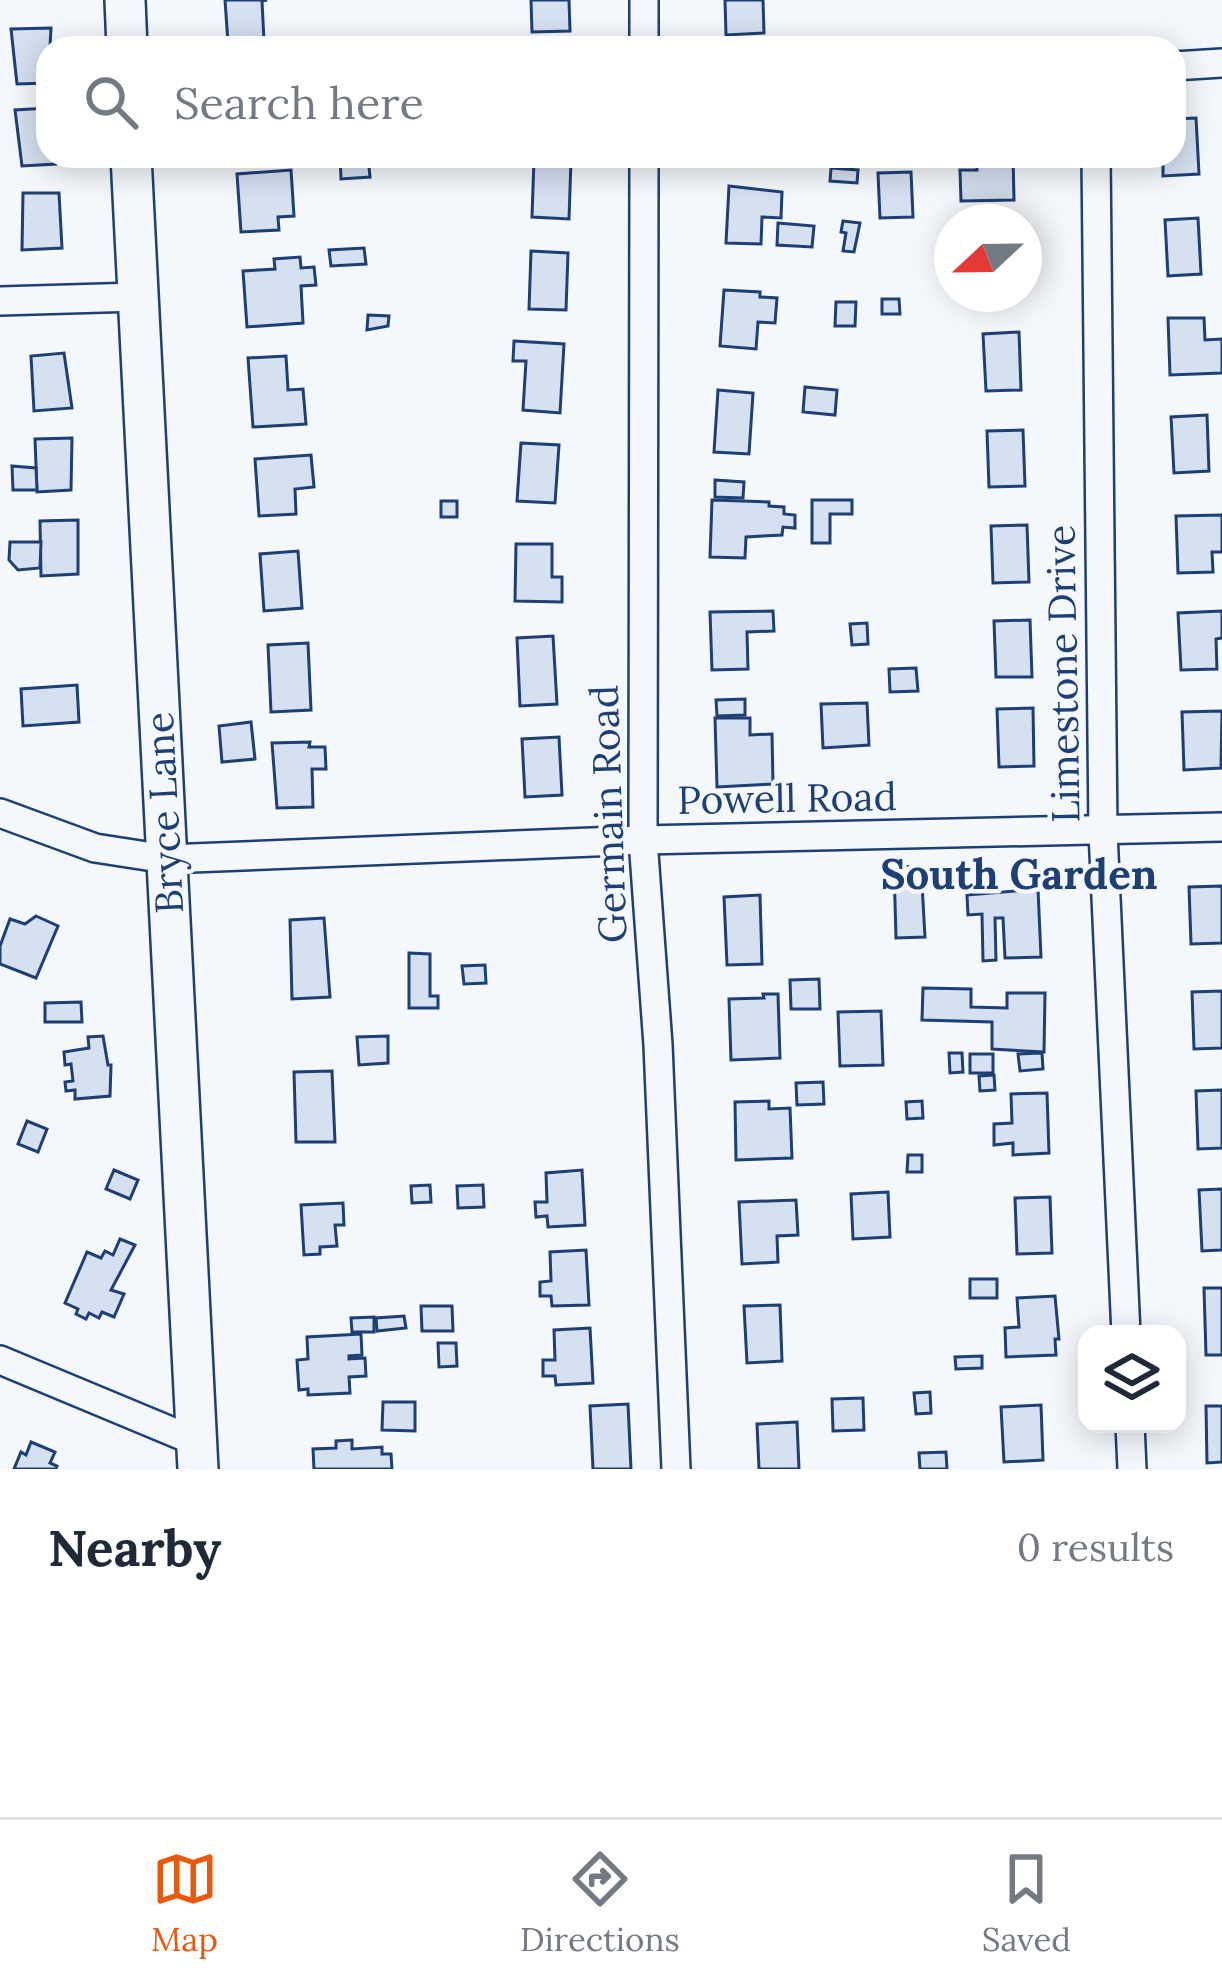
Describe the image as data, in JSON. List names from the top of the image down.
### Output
{
  "streets": {
    "street": [
      "Limestone Drive",
      "Powell Road",
      "Bryce Lane",
      "Germain Road"
    ]
  },
  "crossings": [
    ["Limestone Drive", "Powell Road"],
    ["Powell Road", "Bryce Lane"],
    ["Powell Road", "Germain Road"]
  ],
  "districts": ["South Garden"],
  "north": "left",
  "page": {
    "search": "Search here",
    "heading": ["Nearby", "0 results"],
    "nav": ["Map", "Directions", "Saved"]
  }
}
